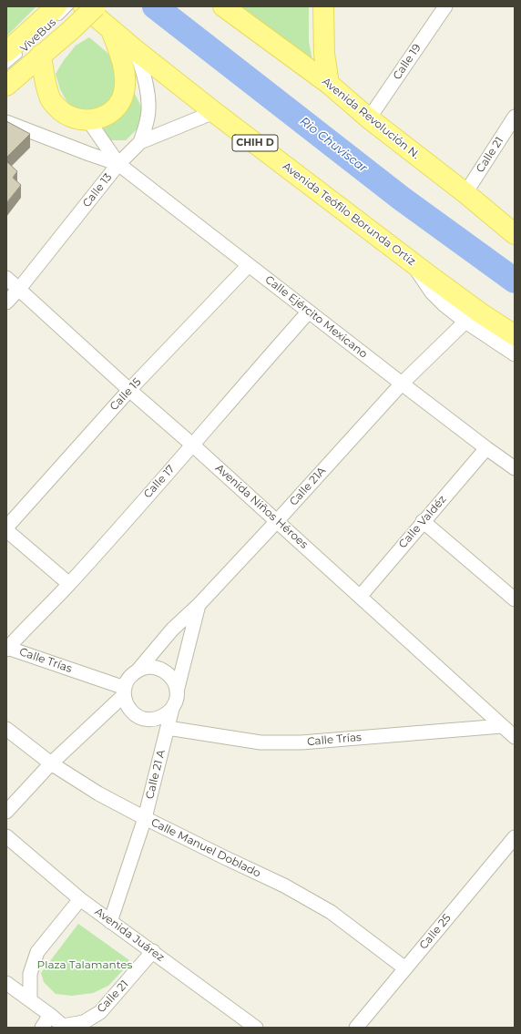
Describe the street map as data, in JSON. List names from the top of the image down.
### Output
{
  "streets": {
    "main road": ["Avenida Revolución N.", "CHIH D", "Avenida Teófilo Borunda Ortiz"],
    "street": [
      "Calle 19",
      "Calle 21",
      "Calle 13",
      "Calle Ejército Mexicano",
      "Calle 15",
      "Calle 17",
      "Calle 21A",
      "Avenida Niños Héroes",
      "Calle Valdéz",
      "Calle Trías",
      "Calle 21 A",
      "Calle Manuel Doblado",
      "Calle 25",
      "Avenida Juárez"
    ],
    "lane": ["ViveBus"]
  },
  "crossings": [
    ["Calle 19", "Avenida Revolución N."],
    ["Avenida Revolución N.", "Calle 21"],
    ["Calle 21", "Avenida Juárez"],
    ["Calle 13", "Avenida Teófilo Borunda Ortiz"],
    ["Calle 13", "Calle Ejército Mexicano"],
    ["Calle 13", "Avenida Niños Héroes"],
    ["Calle Ejército Mexicano", "Calle 15"],
    ["Calle Ejército Mexicano", "Calle 17"],
    ["Calle Ejército Mexicano", "Calle 21A"],
    ["Calle Ejército Mexicano", "Calle Valdéz"],
    ["Calle 15", "Avenida Niños Héroes"],
    ["Calle 17", "Avenida Niños Héroes"],
    ["Calle 17", "Calle Trías"],
    ["Calle 21A", "Avenida Niños Héroes"],
    ["Calle 21A", "Calle Trías"],
    ["Calle 21A", "Calle 21 A"],
    ["Avenida Niños Héroes", "Calle Valdéz"],
    ["Avenida Niños Héroes", "Calle Trías"],
    ["Calle Trías", "Calle 21 A"],
    ["Calle 21 A", "Calle Manuel Doblado"],
    ["Calle 21 A", "Avenida Juárez"],
    ["Calle Manuel Doblado", "Calle 25"]
  ],
  "water": ["Rio Chuviscar"],
  "parks": ["Plaza Talamantes"]
}
